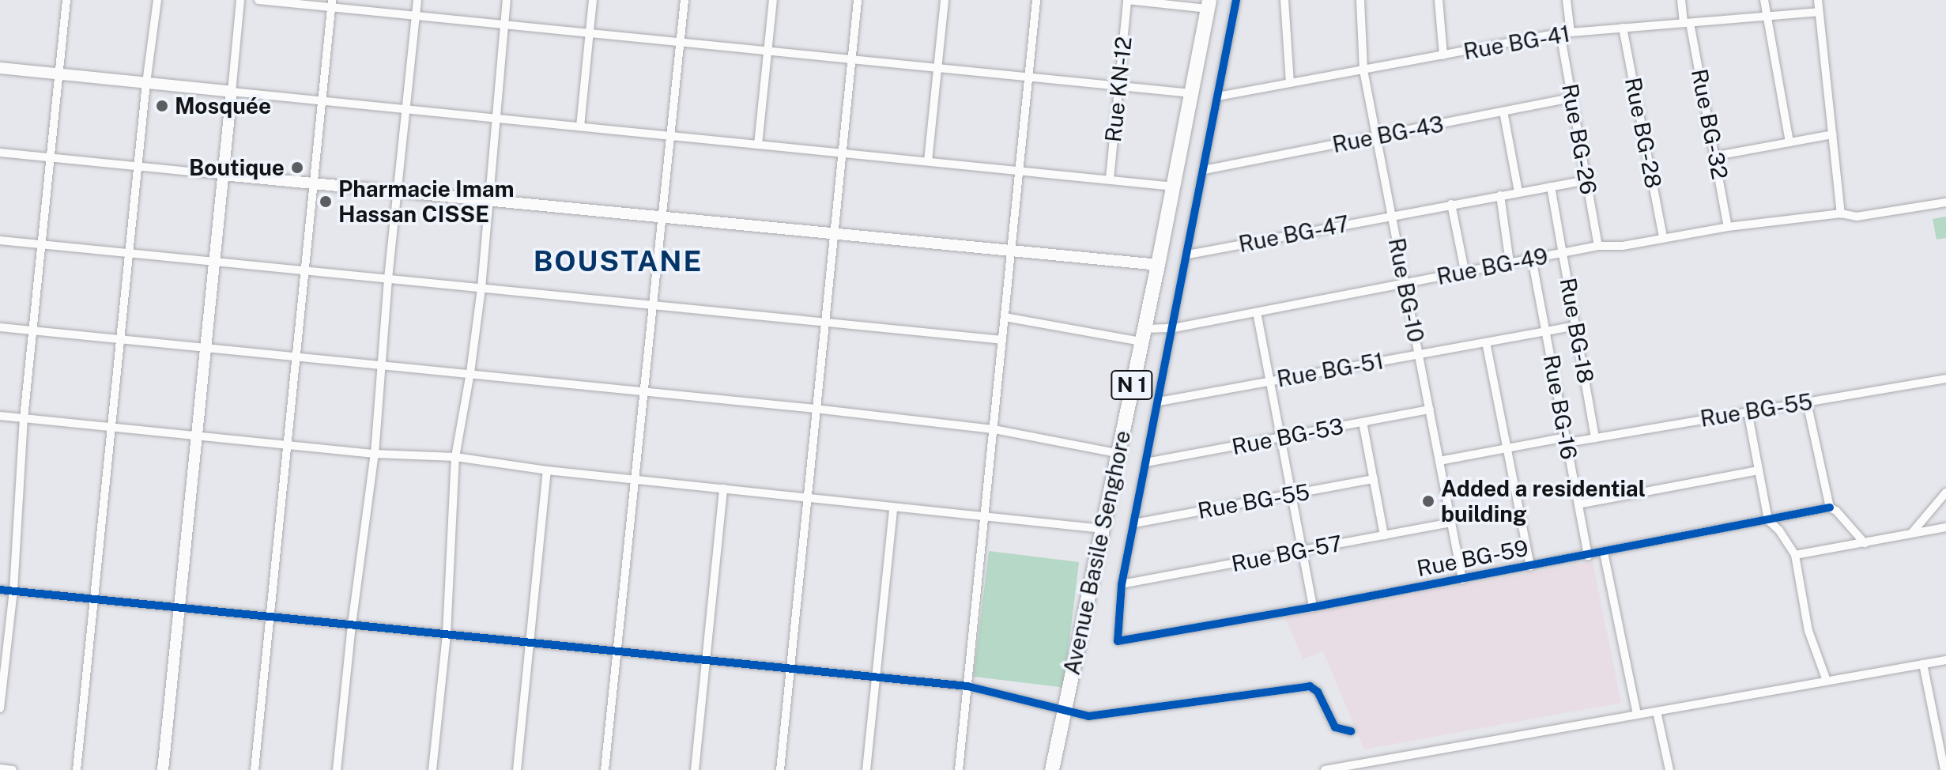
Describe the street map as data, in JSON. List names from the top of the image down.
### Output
{
  "streets": {
    "highway": ["N 1", "Avenue Basile Senghore"],
    "street": [
      "Rue BG-41",
      "Rue KN-12",
      "Rue BG-32",
      "Rue BG-28",
      "Rue BG-43",
      "Rue BG-26",
      "Rue BG-47",
      "Rue BG-49",
      "Rue BG-10",
      "Rue BG-18",
      "Rue BG-51",
      "Rue BG-16",
      "Rue BG-55",
      "Rue BG-53",
      "Rue BG-57",
      "Rue BG-59"
    ]
  },
  "crossings": [
    ["Rue BG-41", "Rue BG-32"],
    ["Rue BG-41", "Rue BG-28"],
    ["Rue BG-41", "Rue BG-26"],
    ["Rue BG-41", "Rue BG-10"],
    ["Rue BG-32", "Rue BG-49"],
    ["Rue BG-28", "Rue BG-49"],
    ["Rue BG-43", "Rue BG-26"],
    ["Rue BG-43", "Rue BG-10"],
    ["Rue BG-26", "Rue BG-47"],
    ["Rue BG-26", "Rue BG-49"],
    ["Rue BG-47", "Rue BG-10"],
    ["Rue BG-47", "Rue BG-18"],
    ["Rue BG-49", "Rue BG-10"],
    ["Rue BG-49", "Rue BG-18"],
    ["Rue BG-49", "Rue BG-16"],
    ["Rue BG-49", "Avenue Basile Senghore"],
    ["Rue BG-10", "Rue BG-51"],
    ["Rue BG-10", "Rue BG-55"],
    ["Rue BG-10", "Rue BG-53"],
    ["Rue BG-10", "Rue BG-57"],
    ["Rue BG-10", "Rue BG-59"],
    ["Rue BG-18", "Rue BG-51"],
    ["Rue BG-18", "Rue BG-55"],
    ["Rue BG-51", "Rue BG-16"],
    ["Rue BG-16", "Rue BG-55"],
    ["Rue BG-16", "Rue BG-59"],
    ["Rue BG-57", "Rue BG-59"]
  ],
  "districts": ["BOUSTANE"],
  "places": [
    "Mosquée",
    "Boutique",
    "Pharmacie Imam Hassan CISSE",
    "Added a residential building"
  ]
}
